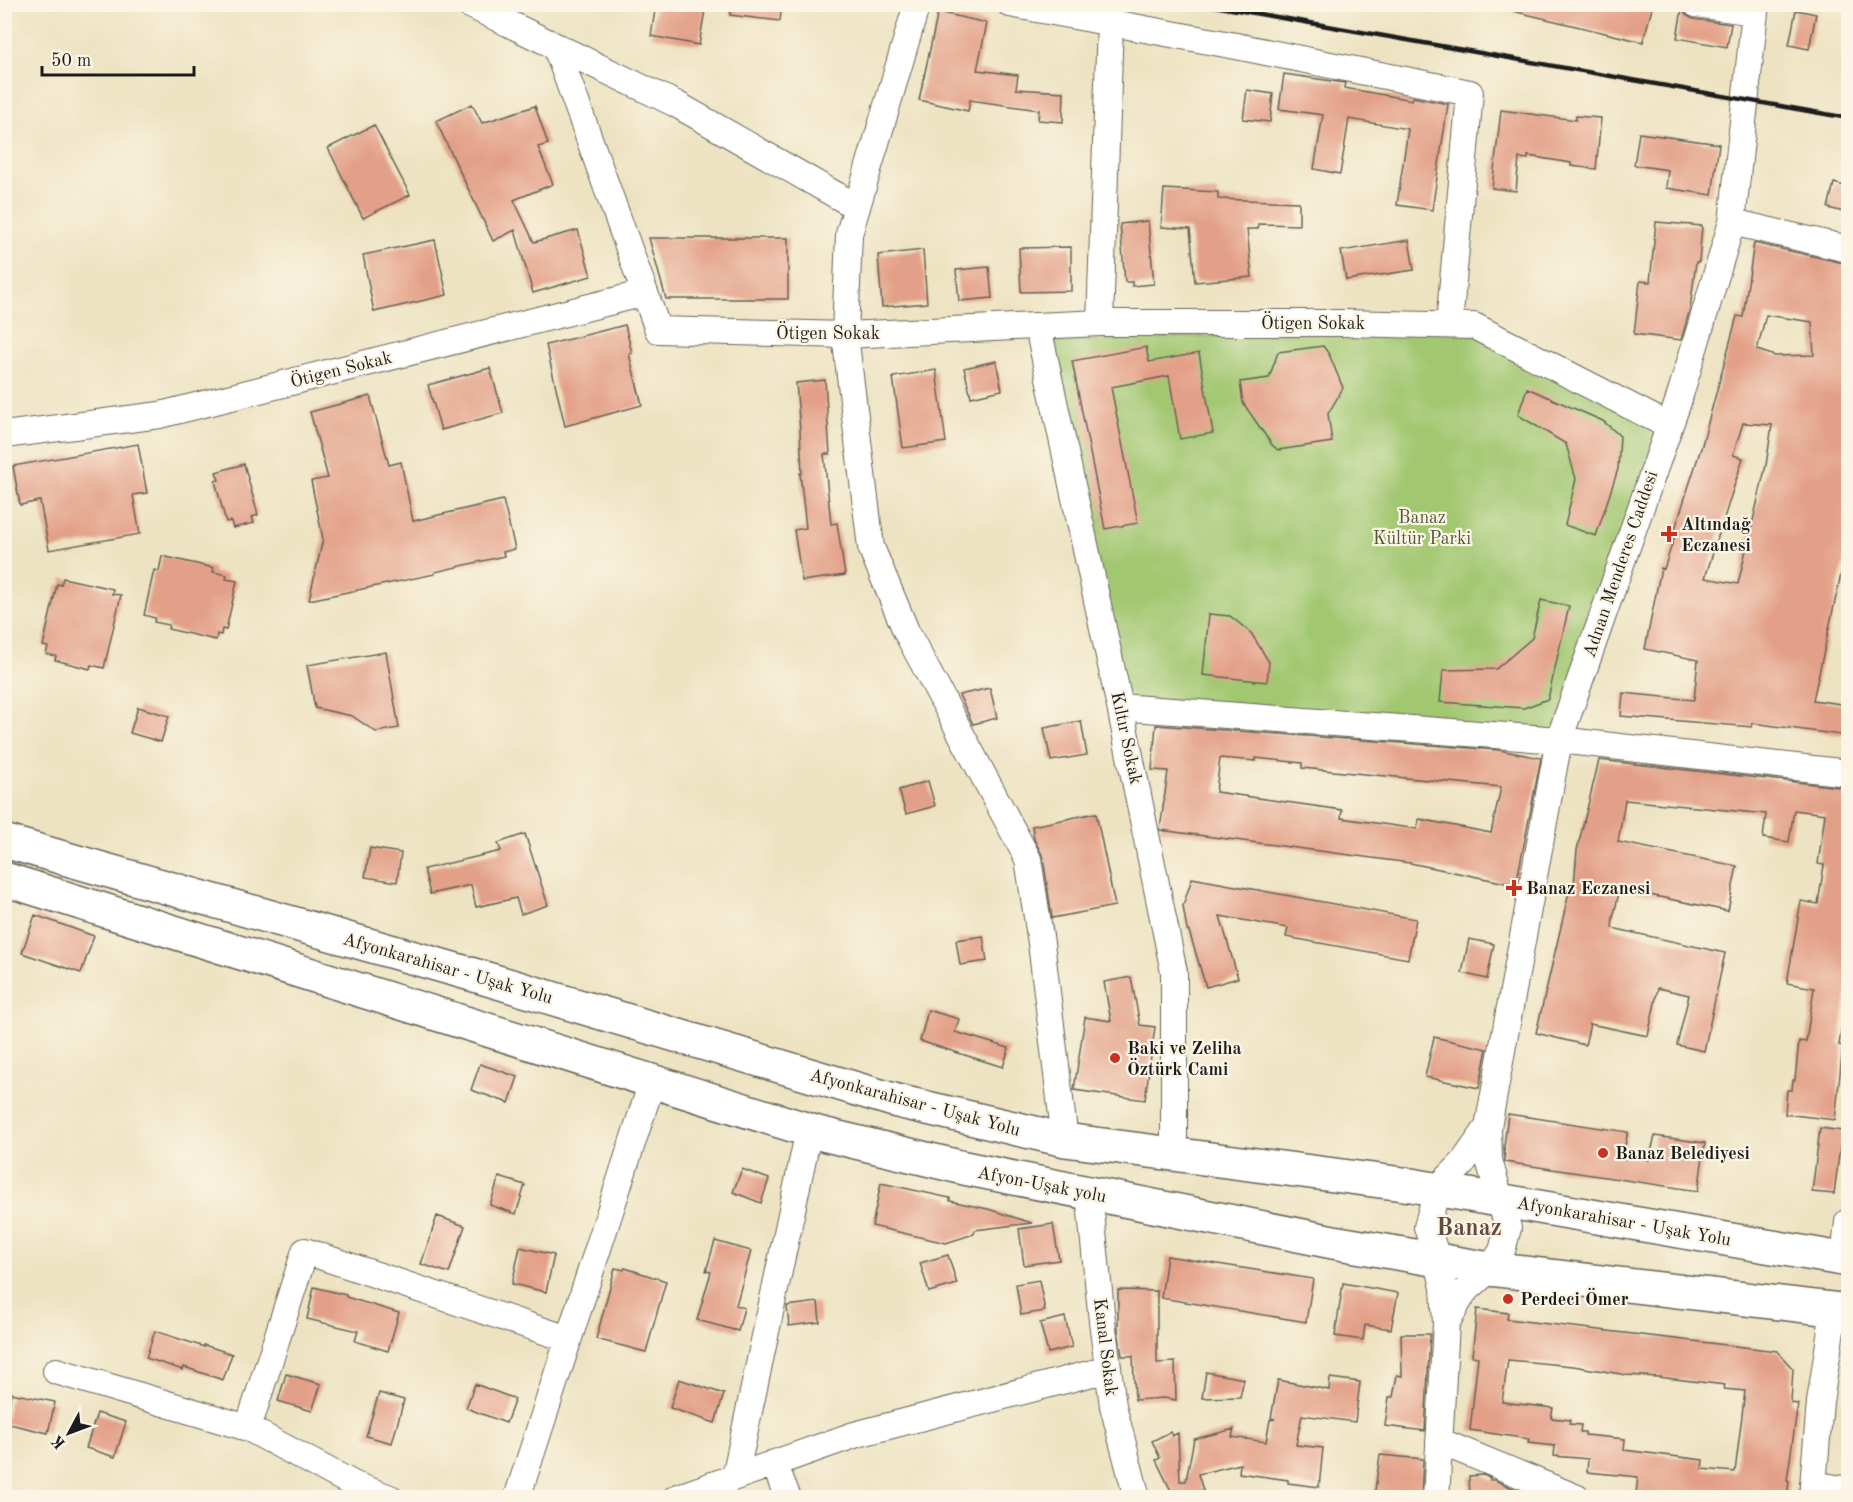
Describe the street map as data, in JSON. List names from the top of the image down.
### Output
{
  "streets": {
    "highway": ["Afyonkarahisar - Uşak Yolu", "Afyon-Uşak yolu"],
    "street": [
      "Ötigen Sokak",
      "Adnan Menderes Caddesi",
      "Kıltır Sokak",
      "Kanal Sokak"
    ]
  },
  "crossings": [
    ["Ötigen Sokak", "Adnan Menderes Caddesi"],
    ["Ötigen Sokak", "Kıltır Sokak"],
    ["Kıltır Sokak", "Afyonkarahisar - Uşak Yolu"],
    ["Afyonkarahisar - Uşak Yolu", "Afyon-Uşak yolu"],
    ["Afyon-Uşak yolu", "Kanal Sokak"]
  ],
  "districts": ["Banaz"],
  "parks": ["Banaz Kültür Parki"],
  "places": {
    "health": ["Altındağ Eczanesi", "Banaz Eczanesi"],
    "other": ["Baki ve Zeliha Öztürk Cami", "Banaz Belediyesi", "Perdeci Ömer"]
  },
  "scale_bar": "50 m",
  "north": "bottom left"
}
